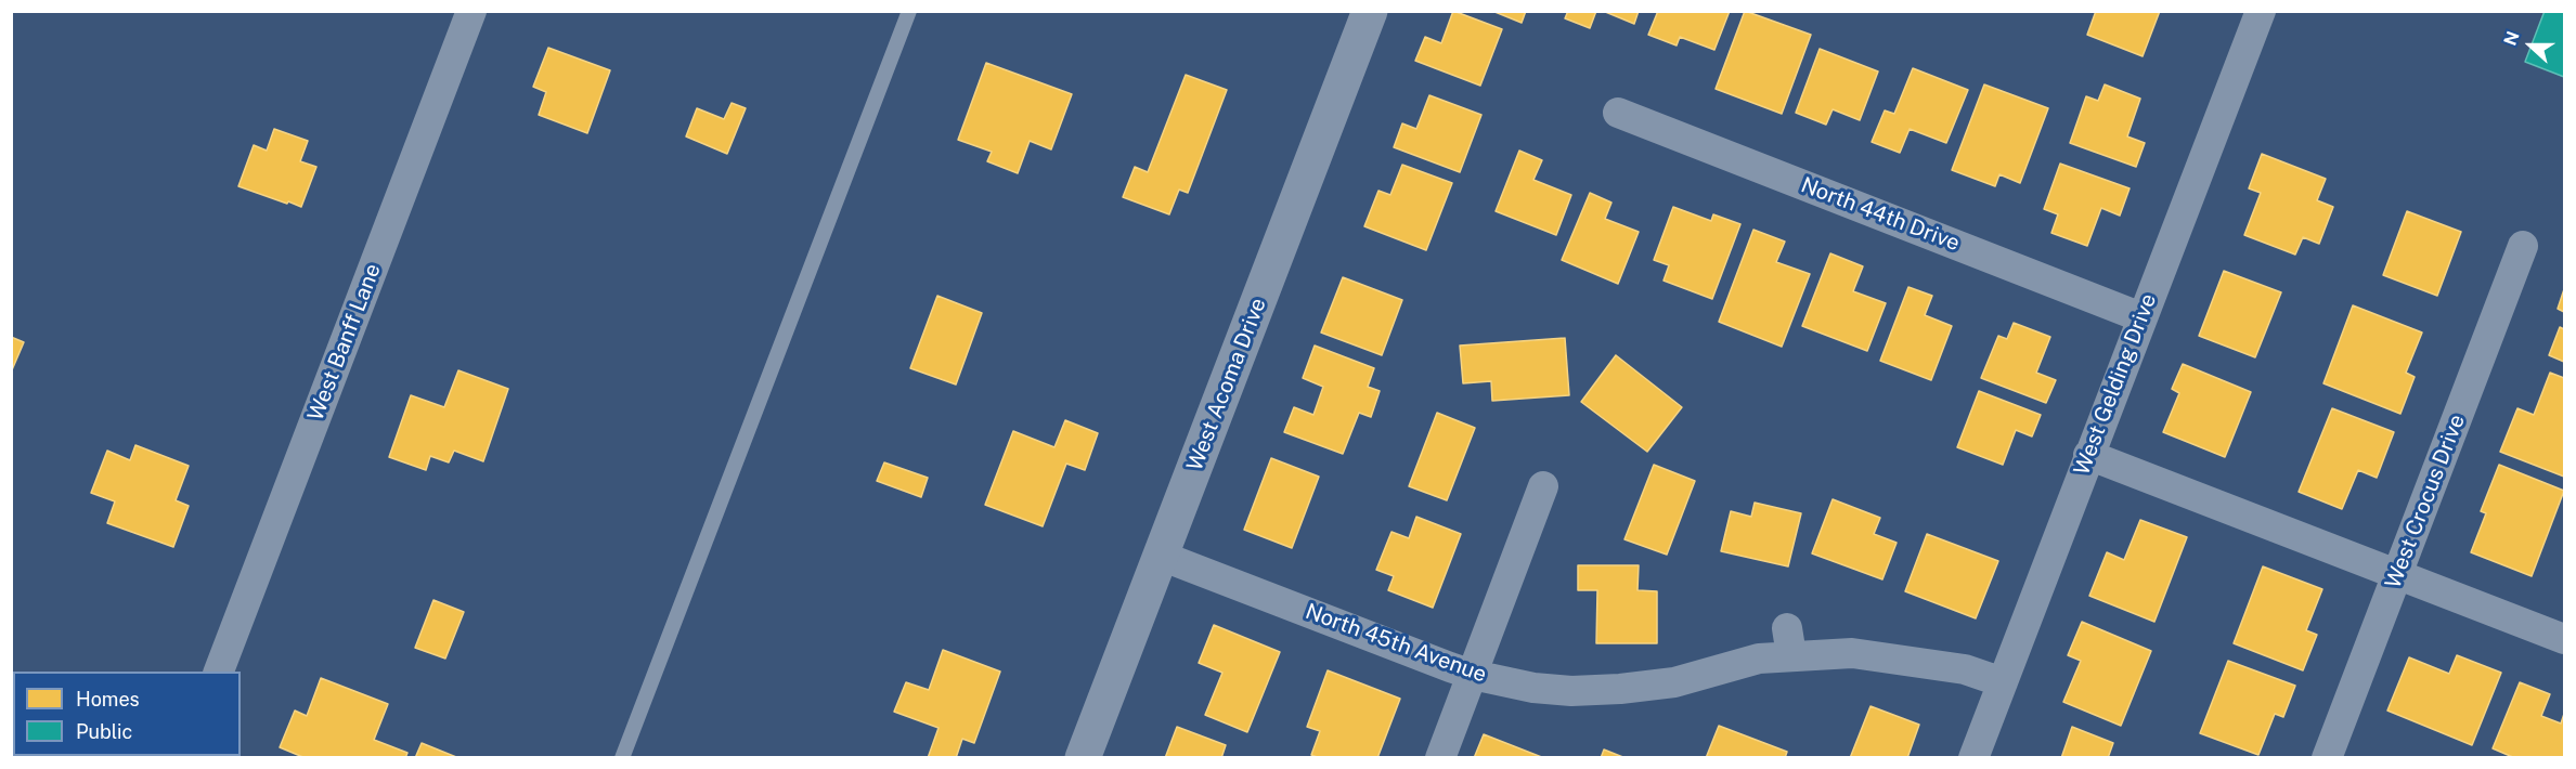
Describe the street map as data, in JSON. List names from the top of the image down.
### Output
{
  "streets": {
    "street": [
      "North 44th Drive",
      "West Banff Lane",
      "West Acoma Drive",
      "West Gelding Drive",
      "West Crocus Drive",
      "North 45th Avenue"
    ]
  },
  "crossings": [
    ["North 44th Drive", "West Gelding Drive"],
    ["West Acoma Drive", "North 45th Avenue"],
    ["West Gelding Drive", "North 45th Avenue"]
  ],
  "legend": ["Homes", "Public"],
  "north": "left"
}
